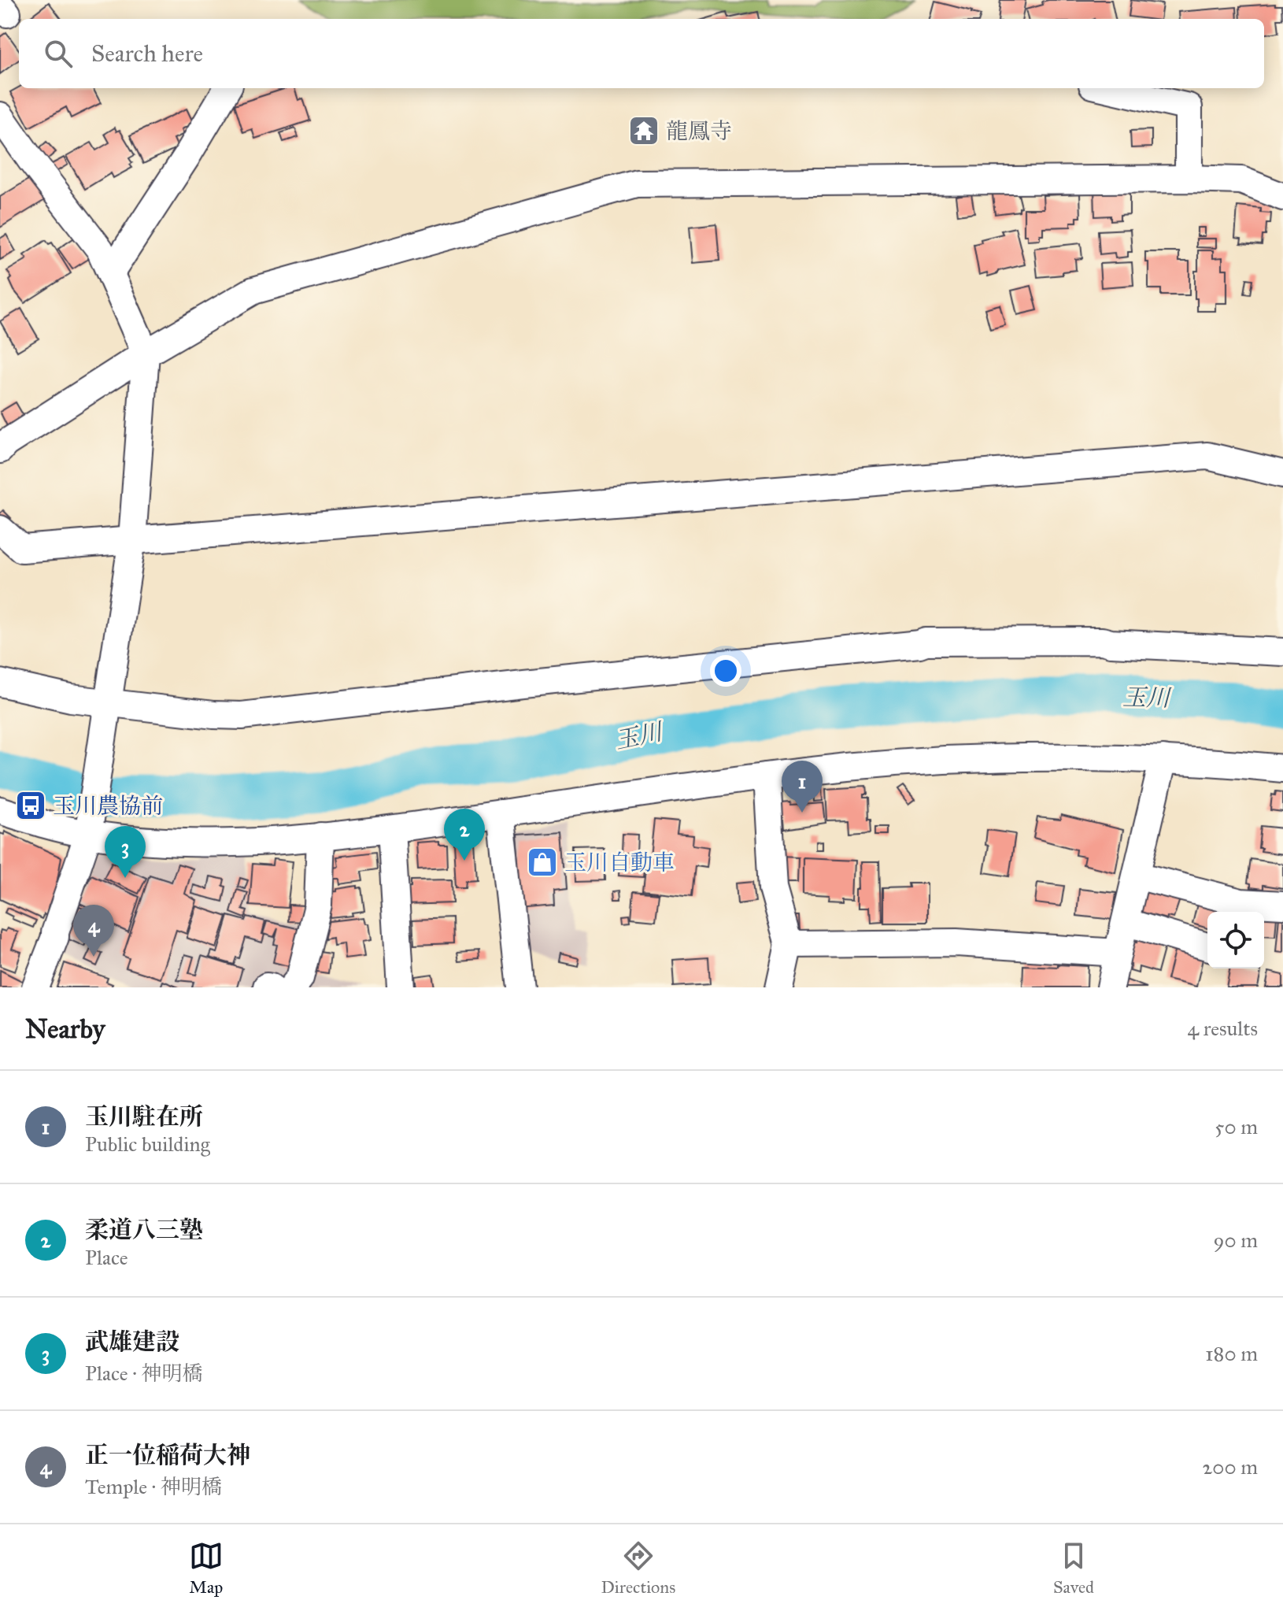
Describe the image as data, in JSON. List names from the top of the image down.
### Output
{
  "water": ["玉川"],
  "places": {
    "temple": ["龍鳳寺"],
    "bus stop": ["玉川農協前"],
    "shop": ["玉川自動車"]
  },
  "page": {
    "search": "Search here",
    "pins": [
      "1",
      "2",
      "3",
      "4"
    ],
    "heading": ["Nearby", "4 results"],
    "list": [
      {
        "mark": "1",
        "name": "玉川駐在所",
        "note": "Public building",
        "value": "50 m"
      },
      {
        "mark": "2",
        "name": "柔道八三塾",
        "note": "Place",
        "value": "90 m"
      },
      {
        "mark": "3",
        "name": "武雄建設",
        "note": "Place · 神明橋",
        "value": "180 m"
      },
      {
        "mark": "4",
        "name": "正一位稲荷大神",
        "note": "Temple · 神明橋",
        "value": "200 m"
      }
    ],
    "nav": ["Map", "Directions", "Saved"]
  }
}
